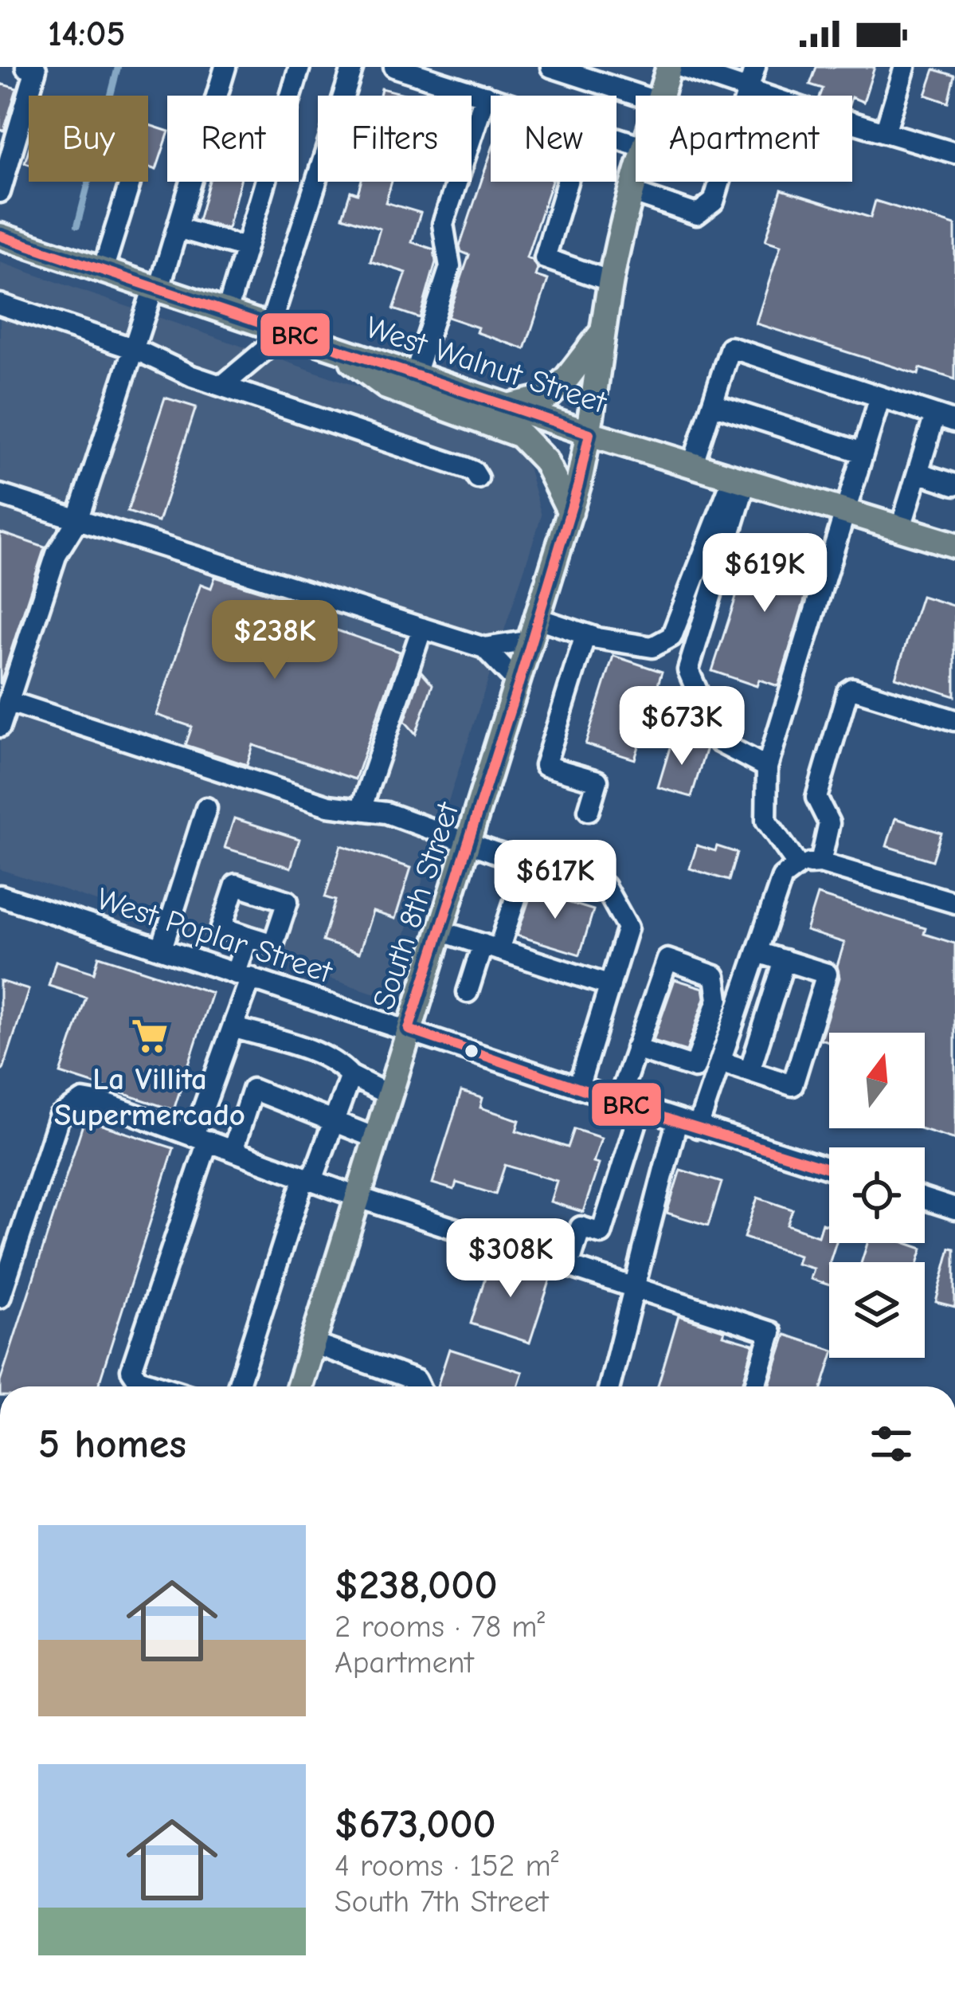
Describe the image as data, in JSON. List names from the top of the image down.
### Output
{
  "streets": {
    "main road": ["West Walnut Street", "South 8th Street"],
    "street": ["West Poplar Street"]
  },
  "crossings": [
    ["West Walnut Street", "South 8th Street"],
    ["South 8th Street", "West Poplar Street"]
  ],
  "places": {
    "supermarket": ["La Villita Supermercado"]
  },
  "lines": ["transit line BRC"],
  "north": "top",
  "page": {
    "status": "14:05",
    "chip": [
      "Buy",
      "Rent",
      "Filters",
      "New",
      "Apartment"
    ],
    "price": [
      "$619K",
      "$238K",
      "$673K",
      "$617K",
      "$308K"
    ],
    "heading": "5 homes",
    "list": [
      {
        "name": "$238,000",
        "note": "2 rooms · 78 m² · Apartment"
      },
      {
        "name": "$673,000",
        "note": "4 rooms · 152 m² · South 7th Street"
      }
    ]
  }
}
